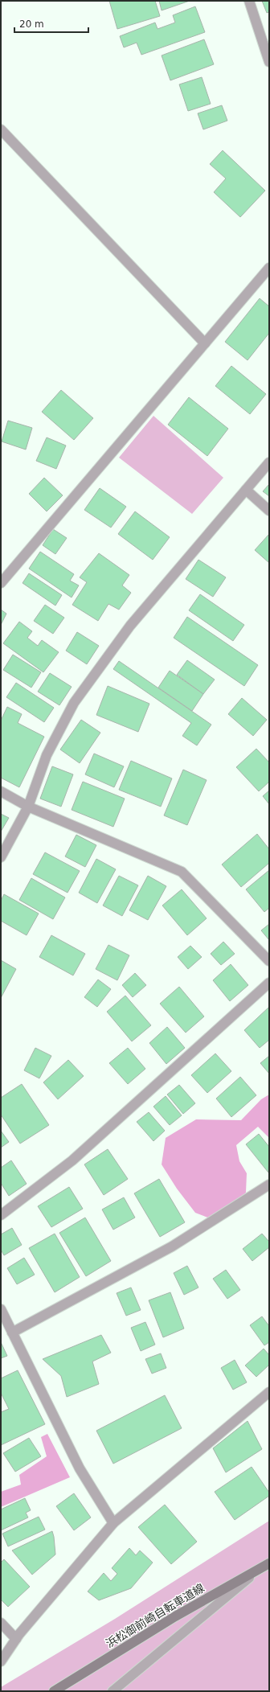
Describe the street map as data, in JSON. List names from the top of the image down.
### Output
{
  "streets": {
    "main road": ["浜松御前崎自転車道線"]
  },
  "scale_bar": "20 m"
}
